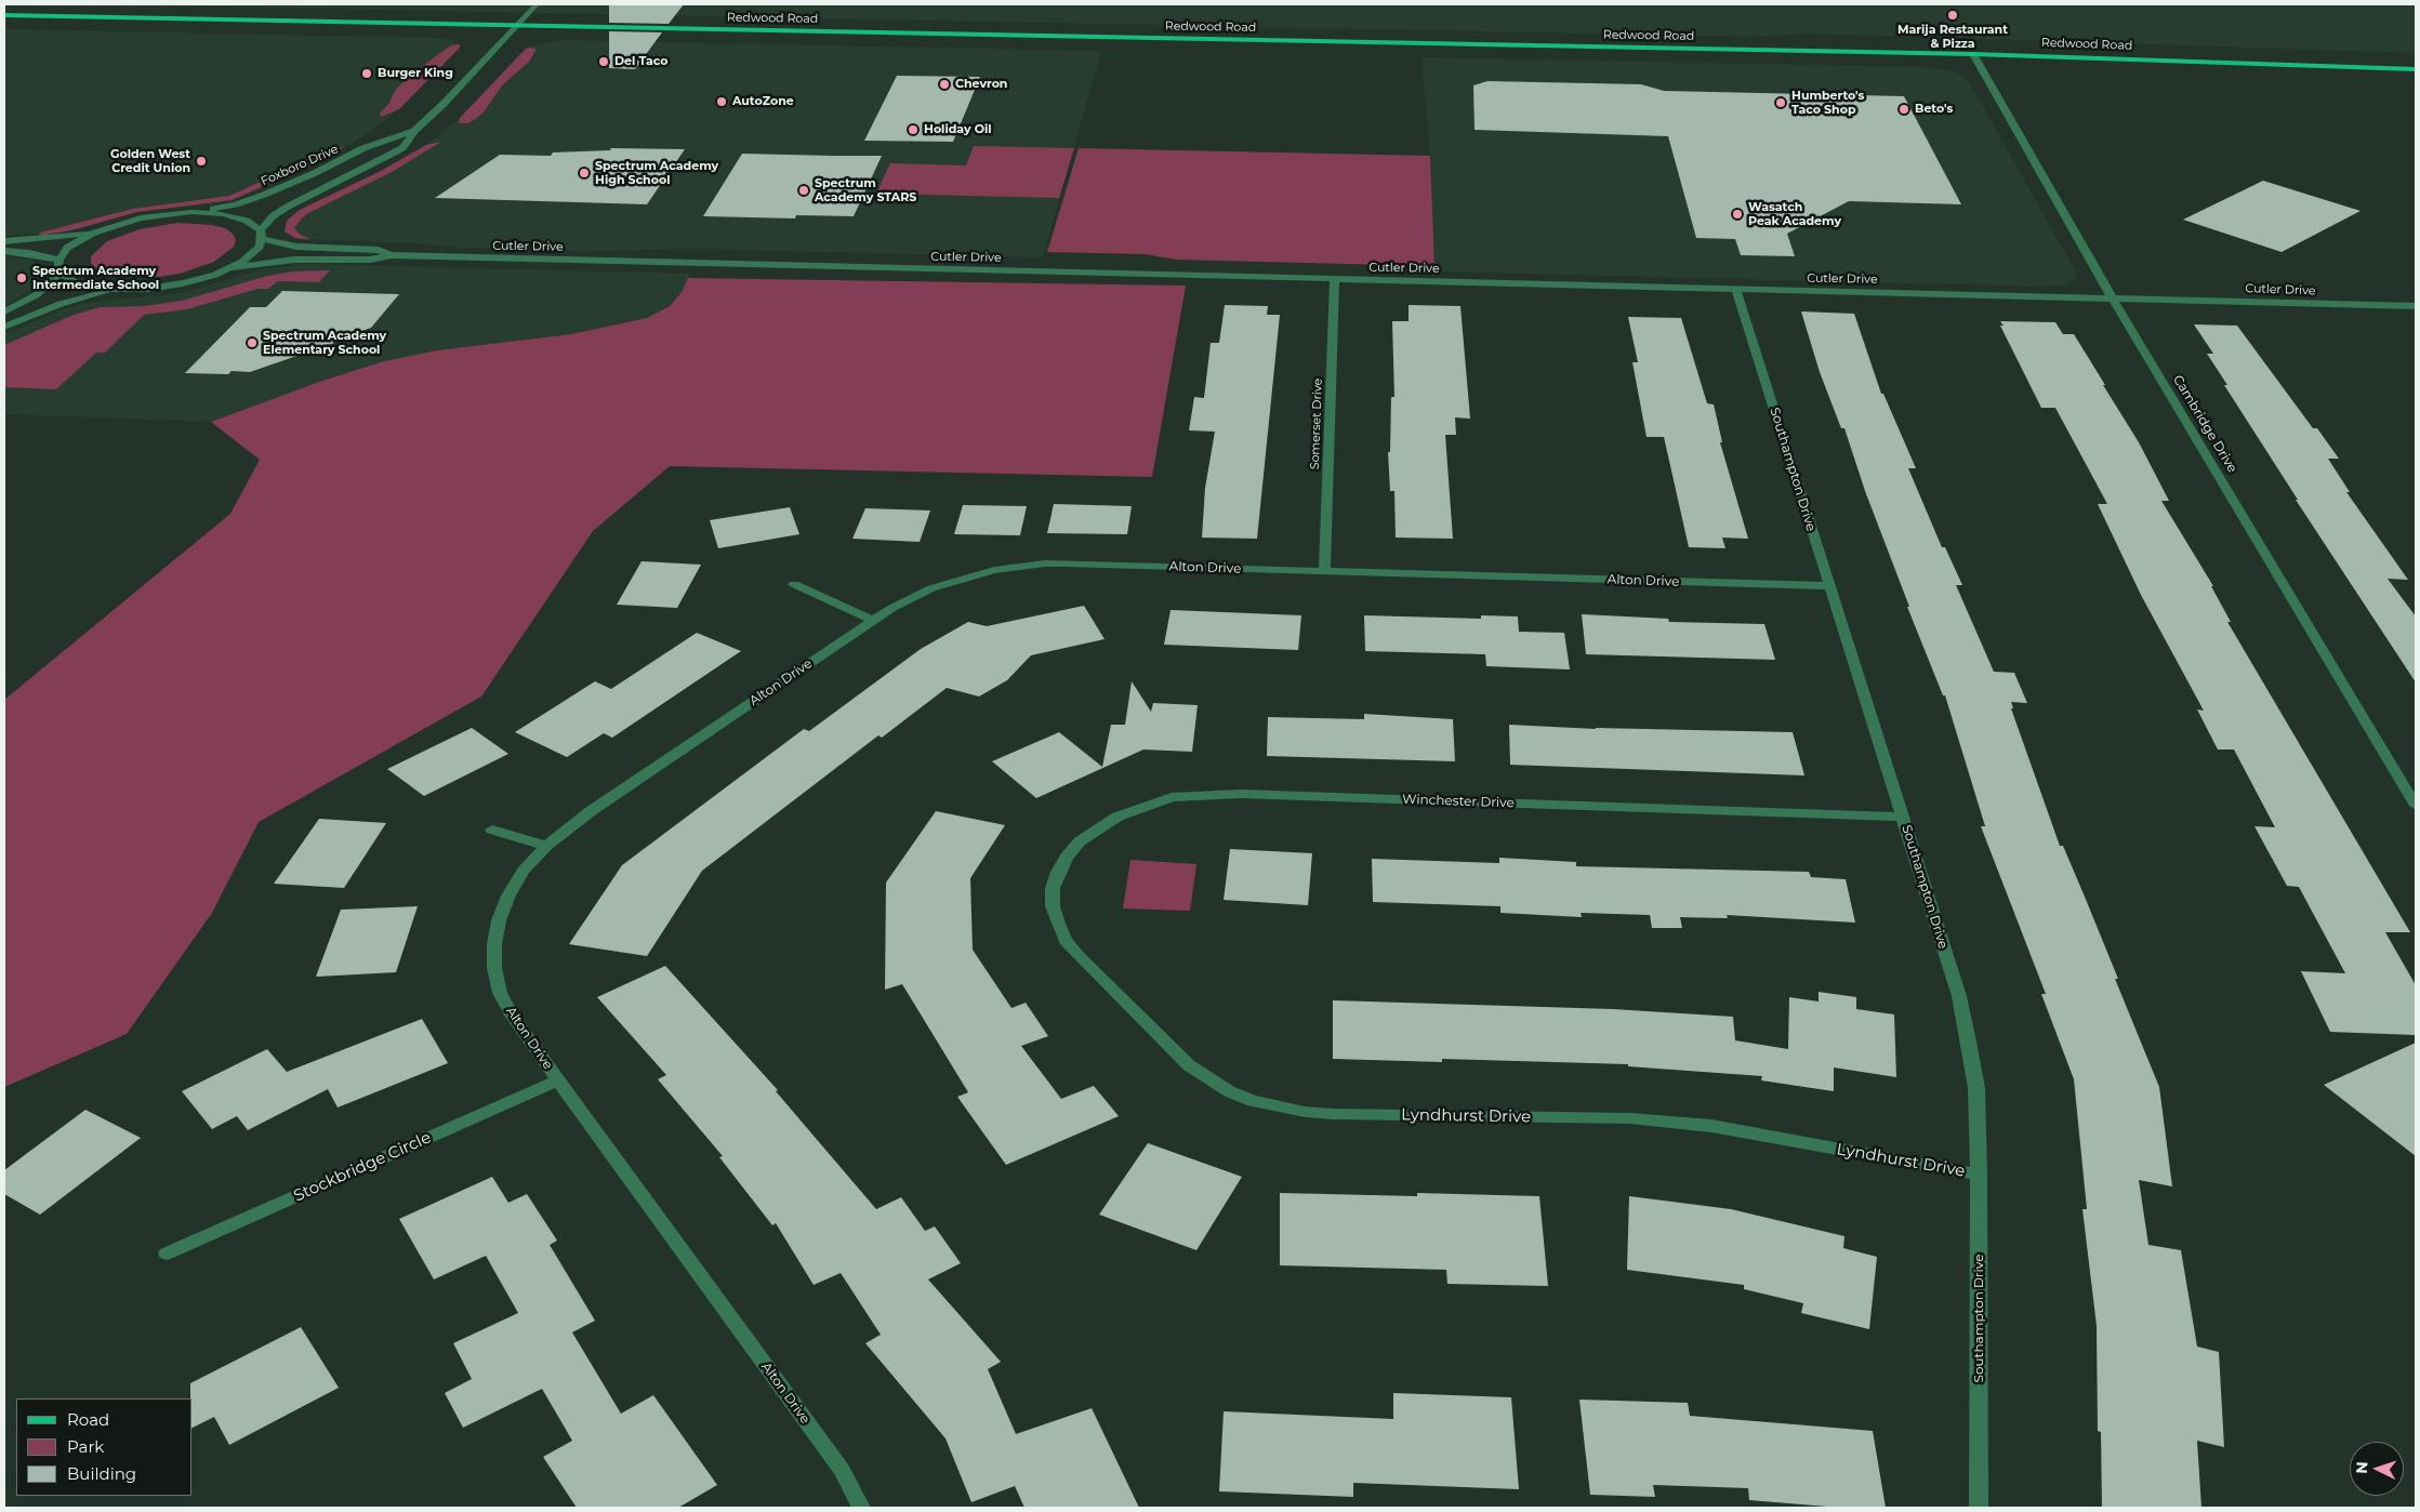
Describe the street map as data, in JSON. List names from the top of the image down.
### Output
{
  "streets": {
    "main road": ["Redwood Road"],
    "street": [
      "Foxboro Drive",
      "Cutler Drive",
      "Somerset Drive",
      "Cambridge Drive",
      "Southampton Drive",
      "Alton Drive",
      "Winchester Drive",
      "Lyndhurst Drive",
      "Stockbridge Circle"
    ]
  },
  "crossings": [
    ["Redwood Road", "Foxboro Drive"],
    ["Redwood Road", "Cambridge Drive"],
    ["Foxboro Drive", "Cutler Drive"],
    ["Cutler Drive", "Somerset Drive"],
    ["Cutler Drive", "Cambridge Drive"],
    ["Cutler Drive", "Southampton Drive"],
    ["Somerset Drive", "Alton Drive"],
    ["Southampton Drive", "Alton Drive"],
    ["Southampton Drive", "Winchester Drive"],
    ["Southampton Drive", "Lyndhurst Drive"],
    ["Alton Drive", "Stockbridge Circle"],
    ["Winchester Drive", "Lyndhurst Drive"]
  ],
  "places": [
    "Marija Restaurant & Pizza",
    "Del Taco",
    "Burger King",
    "Chevron",
    "AutoZone",
    "Humberto's Taco Shop",
    "Beto's",
    "Holiday Oil",
    "Golden West Credit Union",
    "Spectrum Academy High School",
    "Spectrum Academy STARS",
    "Wasatch Peak Academy",
    "Spectrum Academy Intermediate School",
    "Spectrum Academy Elementary School"
  ],
  "legend": ["Road", "Park", "Building"],
  "north": "left"
}
